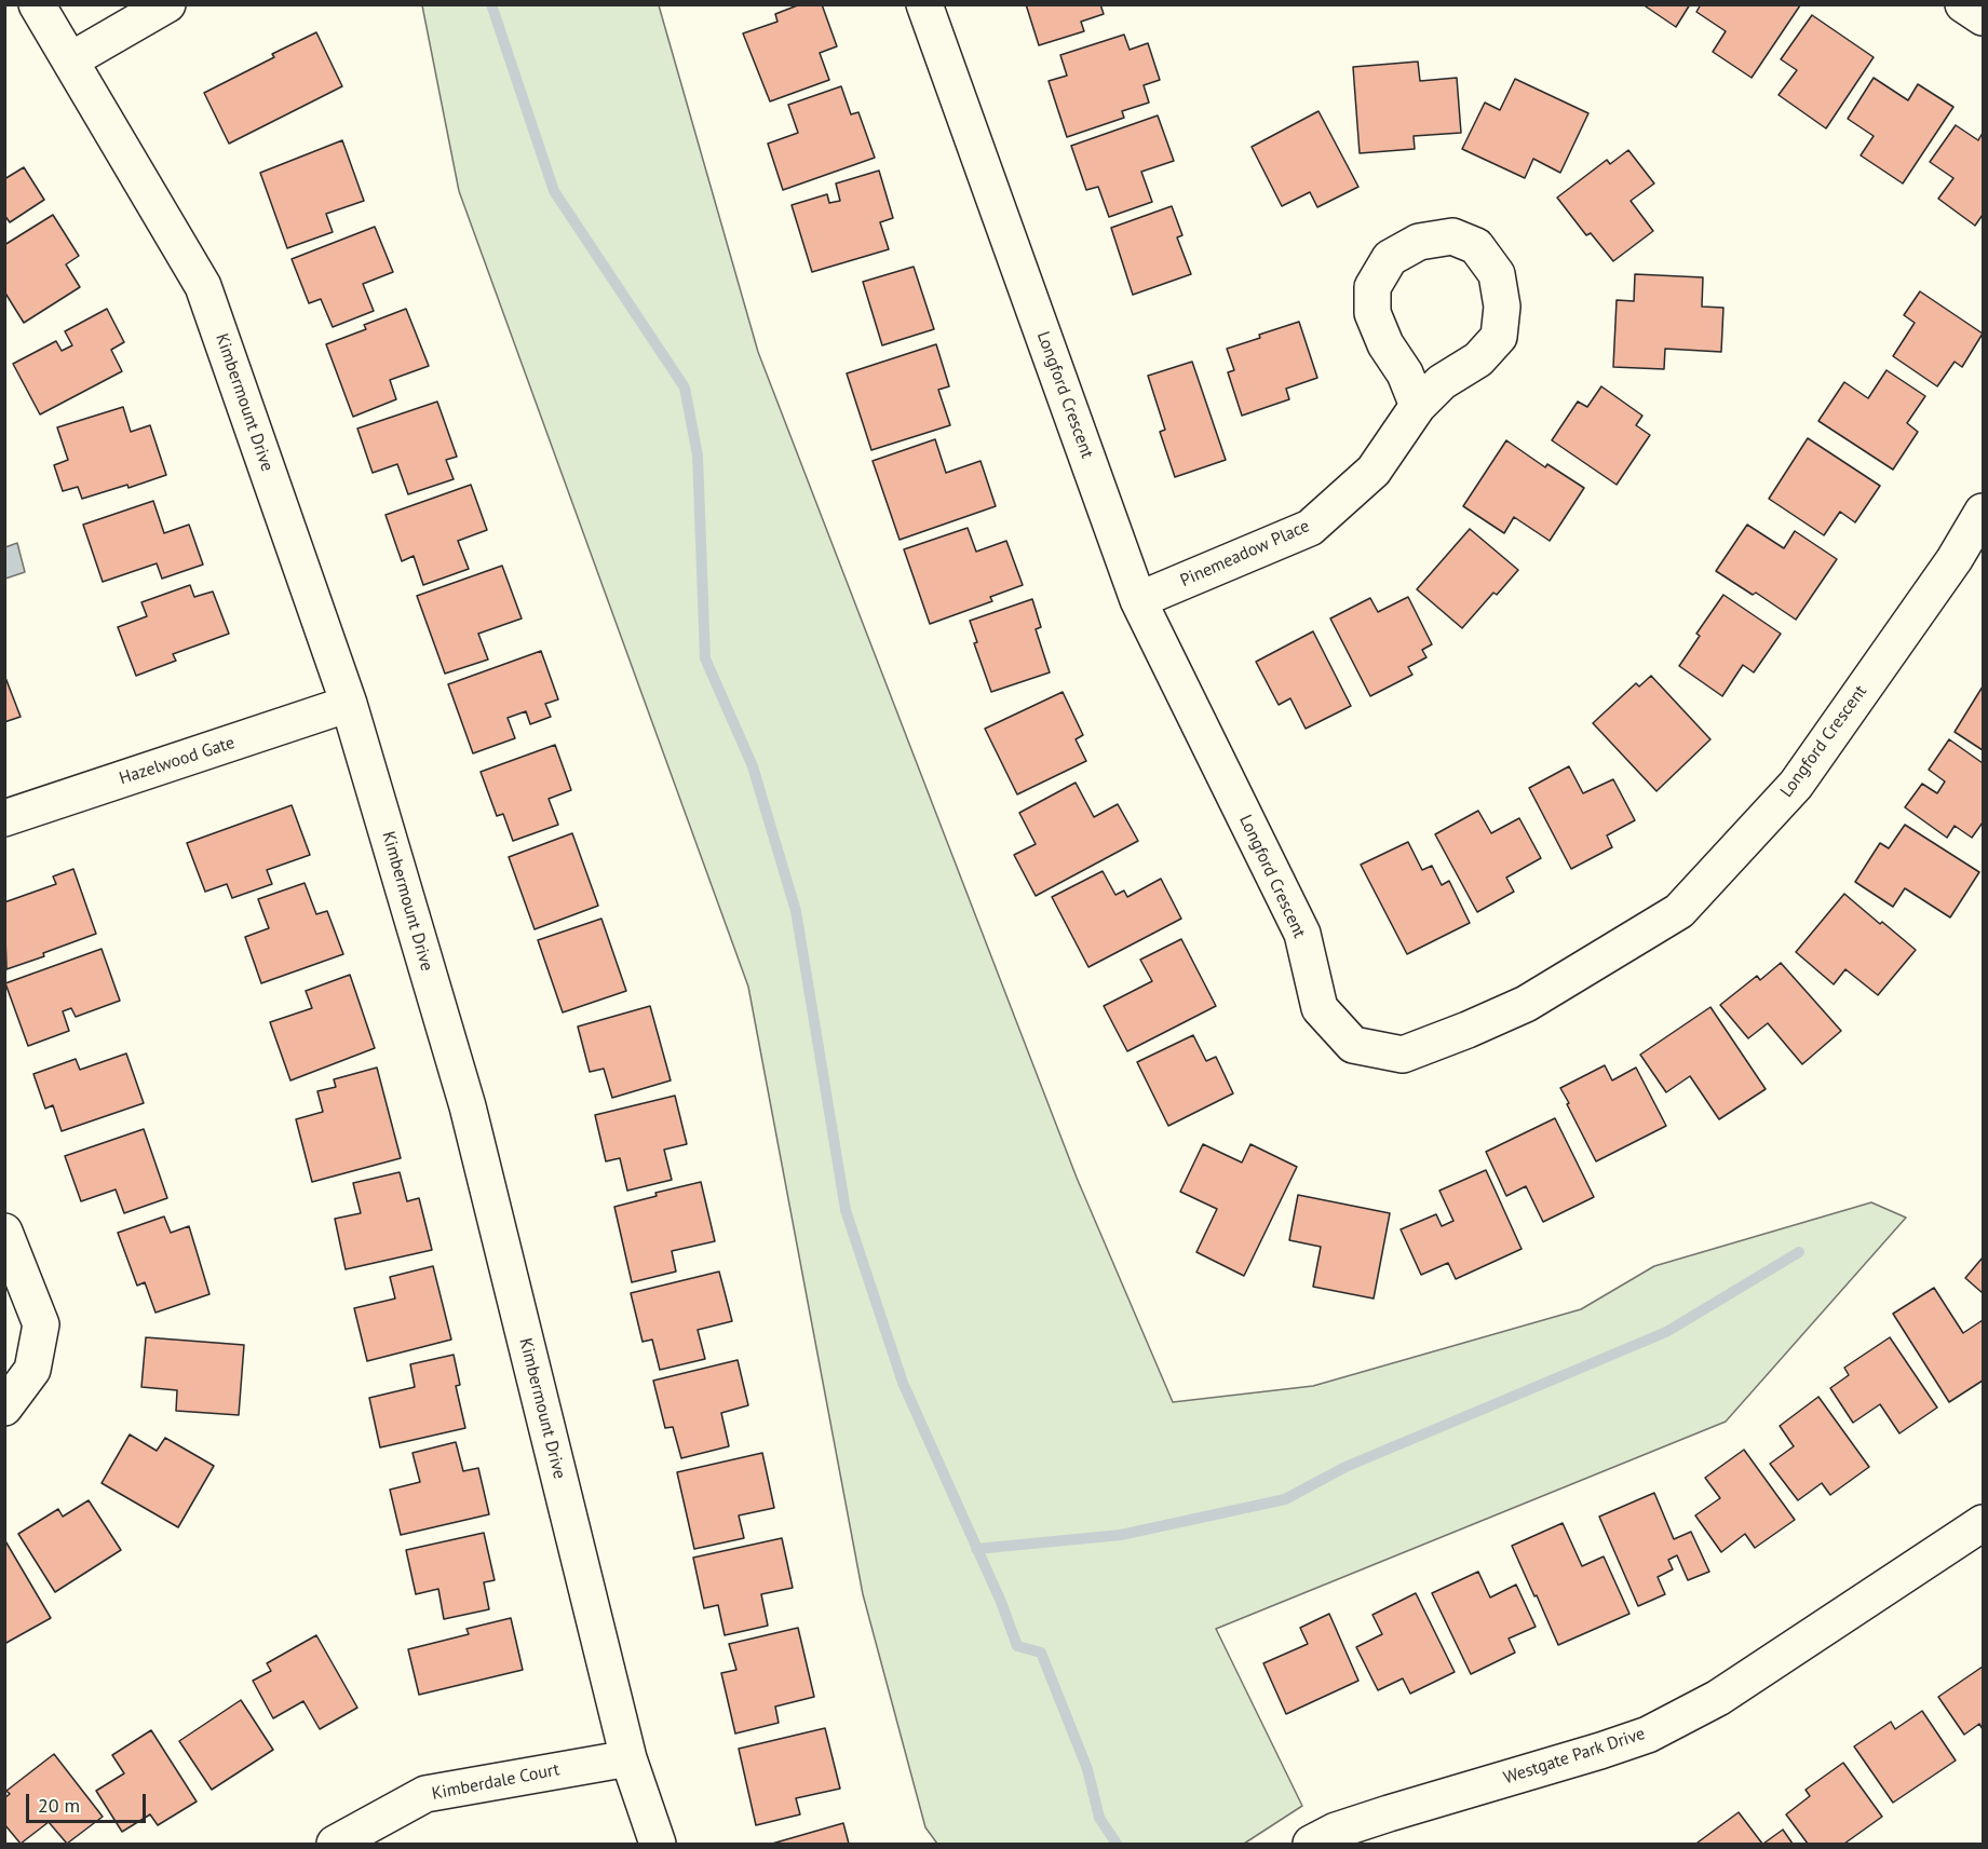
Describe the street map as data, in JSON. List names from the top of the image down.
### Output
{
  "streets": {
    "street": [
      "Longford Crescent",
      "Kimbermount Drive",
      "Pinemeadow Place",
      "Hazelwood Gate",
      "Westgate Park Drive",
      "Kimberdale Court"
    ]
  },
  "crossings": [
    ["Longford Crescent", "Pinemeadow Place"],
    ["Kimbermount Drive", "Hazelwood Gate"],
    ["Kimbermount Drive", "Kimberdale Court"]
  ],
  "scale_bar": "20 m"
}
